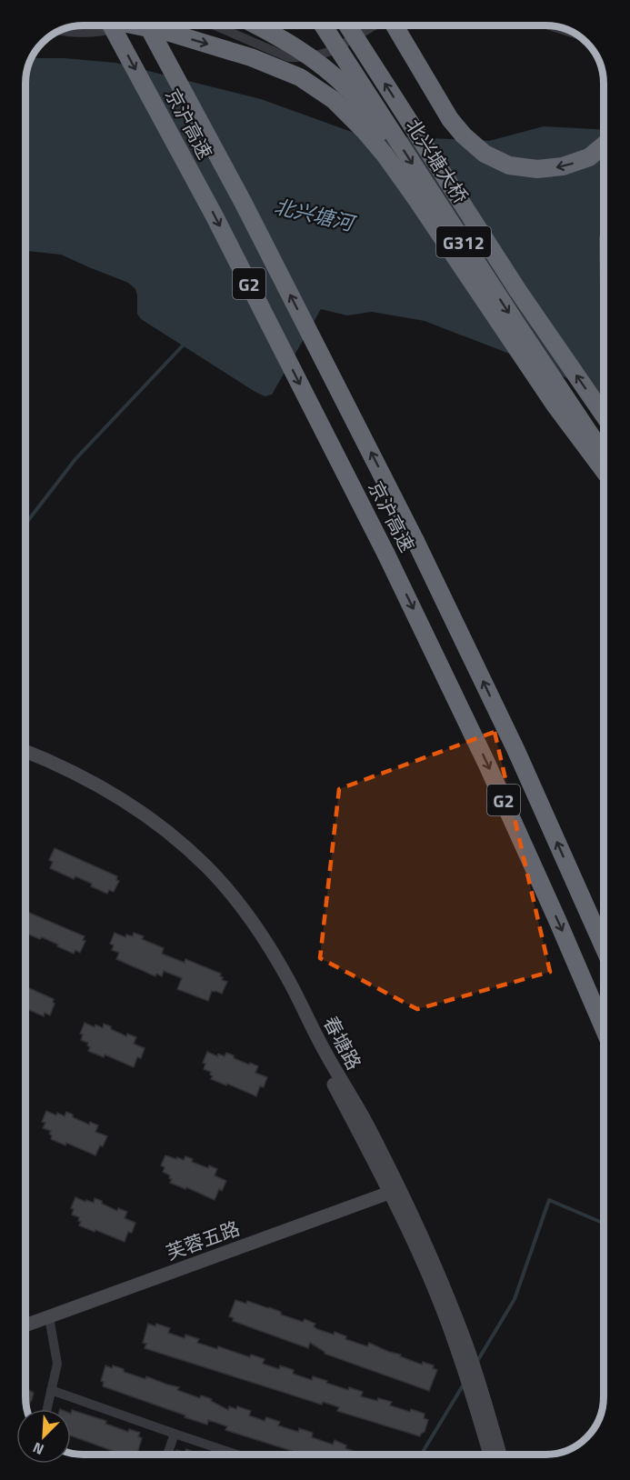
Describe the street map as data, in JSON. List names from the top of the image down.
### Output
{
  "streets": {
    "highway": [
      "京沪高速",
      "北兴塘大桥",
      "G312",
      "G2"
    ],
    "street": ["春塘路", "芙蓉五路"]
  },
  "crossings": [
    ["春塘路", "芙蓉五路"]
  ],
  "water": ["北兴塘河"],
  "north": "bottom left"
}
